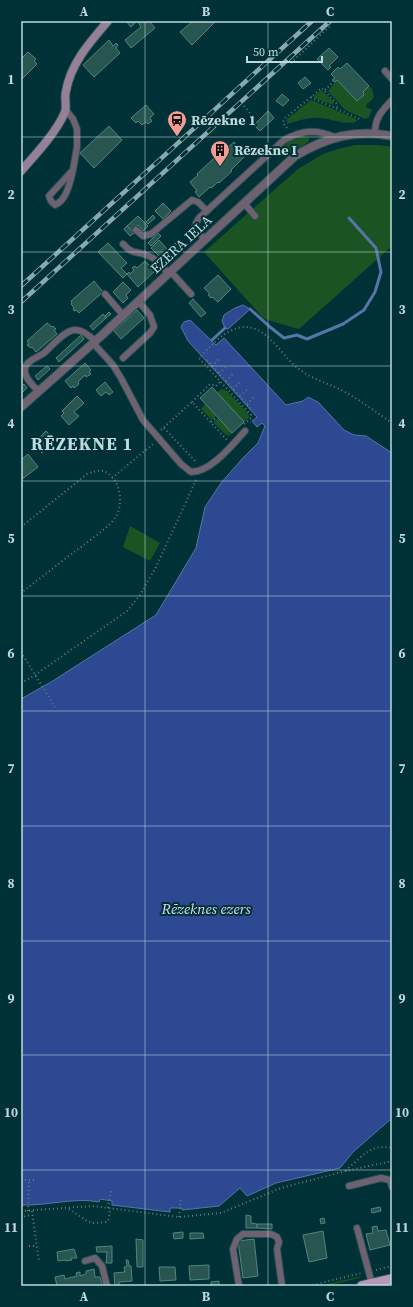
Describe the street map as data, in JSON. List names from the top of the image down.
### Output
{
  "streets": {
    "street": ["EZERA IELA"]
  },
  "districts": ["RĒZEKNE 1"],
  "water": ["Rēzeknes ezers"],
  "places": {
    "station": ["Rēzekne 1"],
    "building": ["Rēzekne I"]
  },
  "scale_bar": "50 m",
  "grid": {
    "columns": ["A", "B", "C"],
    "rows": [
      "1",
      "2",
      "3",
      "4",
      "5",
      "6",
      "7",
      "8",
      "9",
      "10",
      "11"
    ]
  }
}
